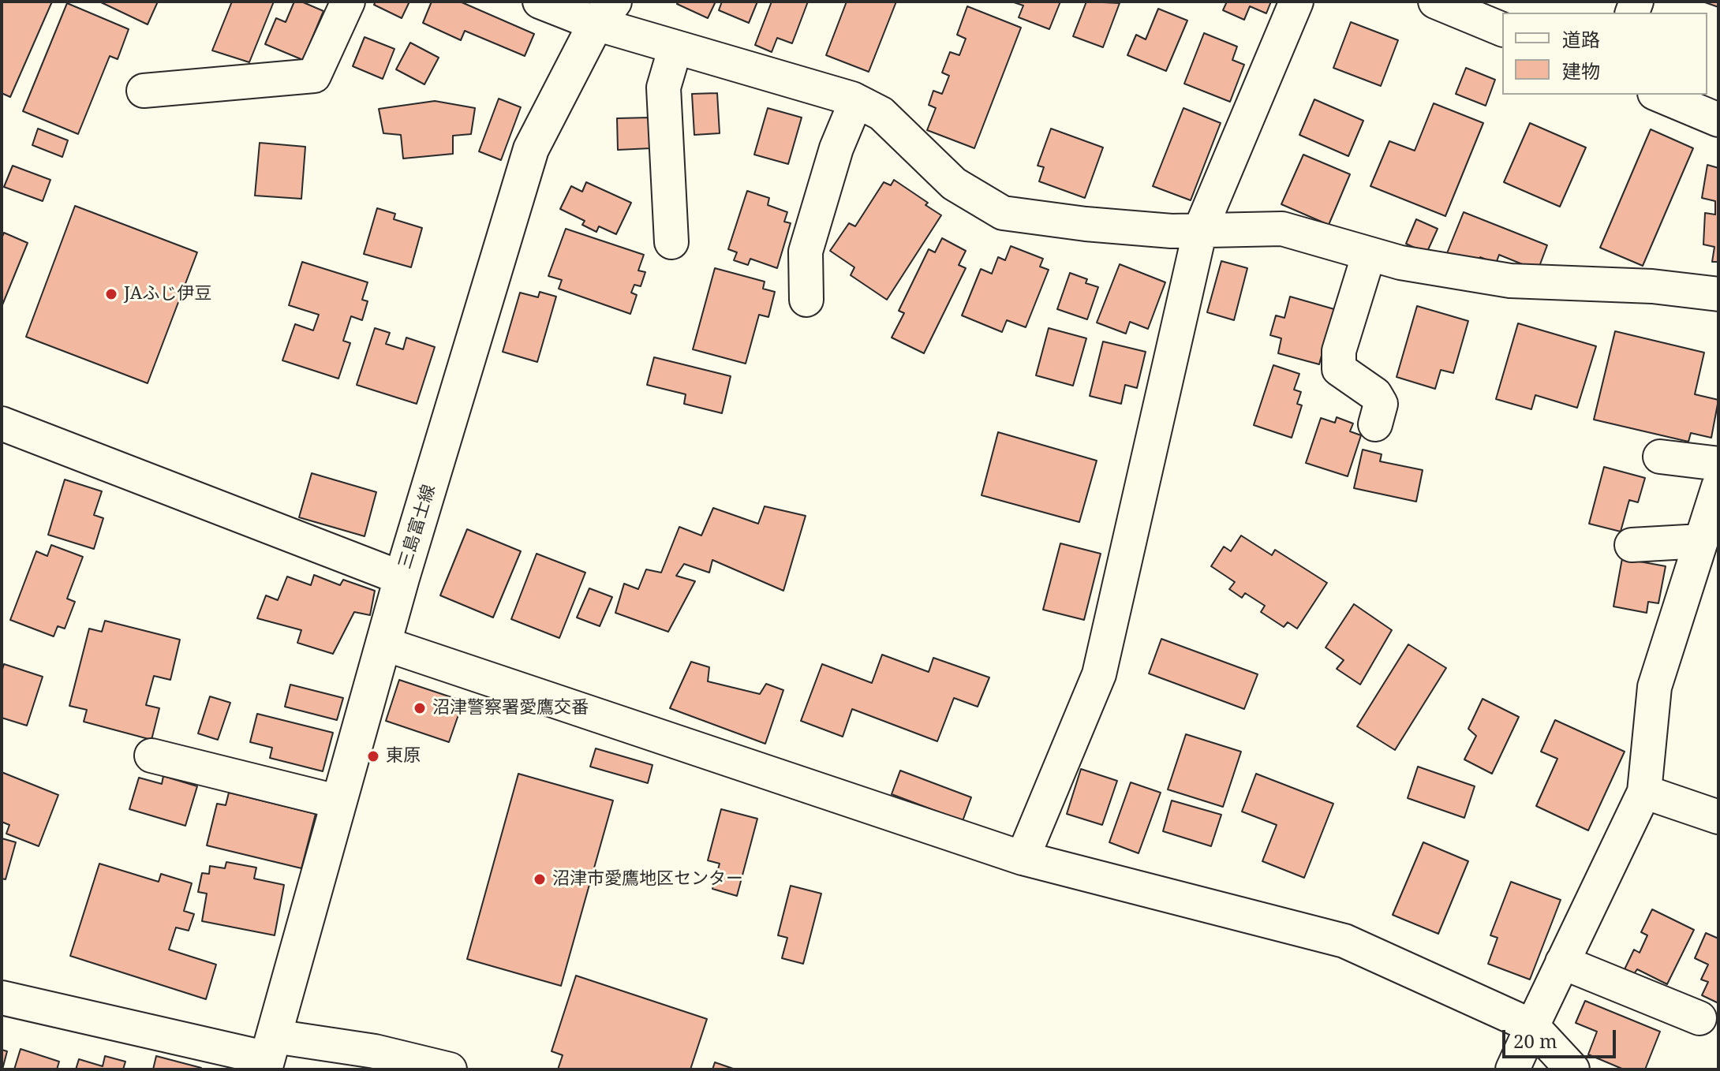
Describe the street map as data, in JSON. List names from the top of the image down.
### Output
{
  "streets": {
    "main road": ["三島富士線"]
  },
  "places": [
    "JAふじ伊豆",
    "沼津警察署愛鷹交番",
    "東原",
    "沼津市愛鷹地区センター"
  ],
  "legend": ["道路", "建物"],
  "scale_bar": "20 m"
}
